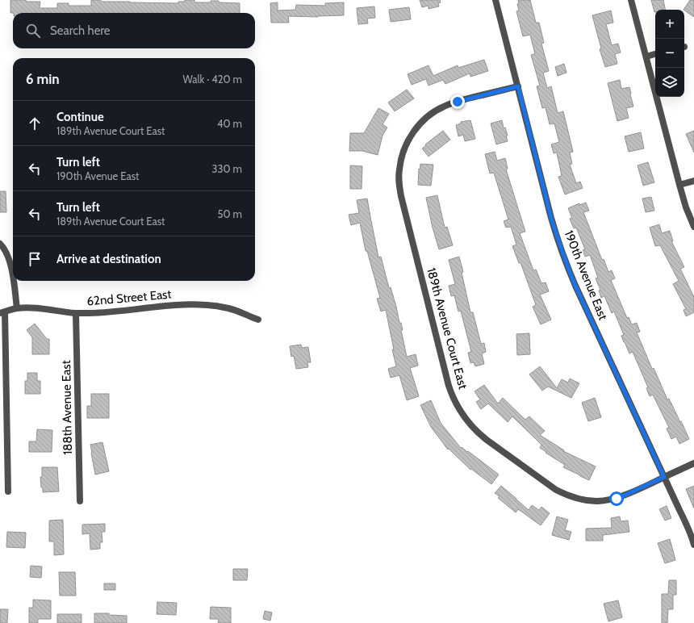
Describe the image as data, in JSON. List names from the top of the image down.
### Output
{
  "streets": {
    "street": [
      "190th Avenue East",
      "62nd Street East",
      "189th Avenue Court East",
      "188th Avenue East"
    ]
  },
  "crossings": [
    ["190th Avenue East", "189th Avenue Court East"],
    ["62nd Street East", "188th Avenue East"]
  ],
  "page": {
    "map_buttons": ["+", "−"],
    "search": "Search here",
    "heading": ["6 min", "Walk · 420 m"],
    "list": [
      ["Continue", "189th Avenue Court East", "40 m"],
      ["Turn left", "190th Avenue East", "330 m"],
      ["Turn left", "189th Avenue Court East", "50 m"],
      "Arrive at destination"
    ]
  }
}
